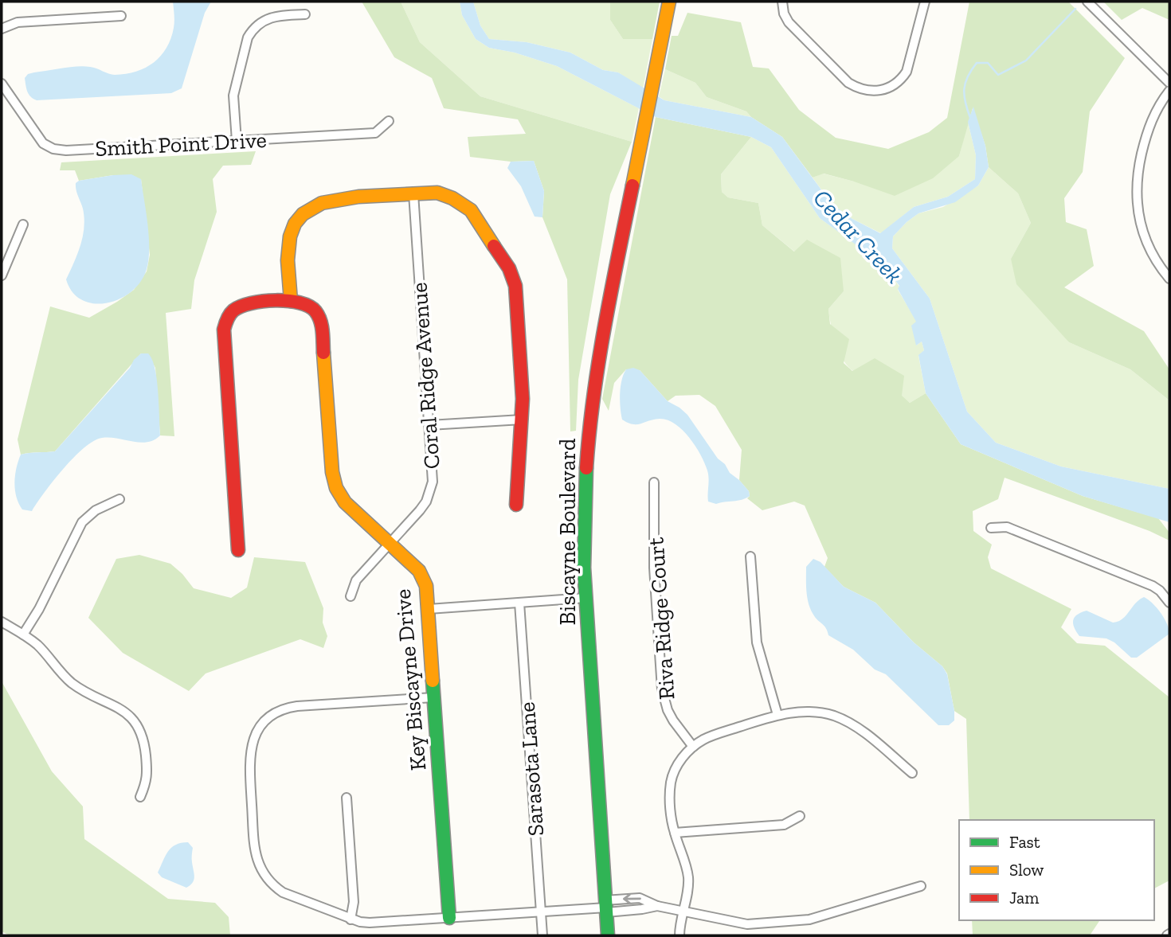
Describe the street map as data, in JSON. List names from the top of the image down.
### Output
{
  "streets": {
    "street": [
      "Smith Point Drive",
      "Coral Ridge Avenue",
      "Biscayne Boulevard",
      "Riva Ridge Court",
      "Key Biscayne Drive",
      "Sarasota Lane"
    ]
  },
  "crossings": [
    ["Coral Ridge Avenue", "Key Biscayne Drive"]
  ],
  "water": ["Cedar Creek"],
  "legend": ["Fast", "Slow", "Jam"]
}
